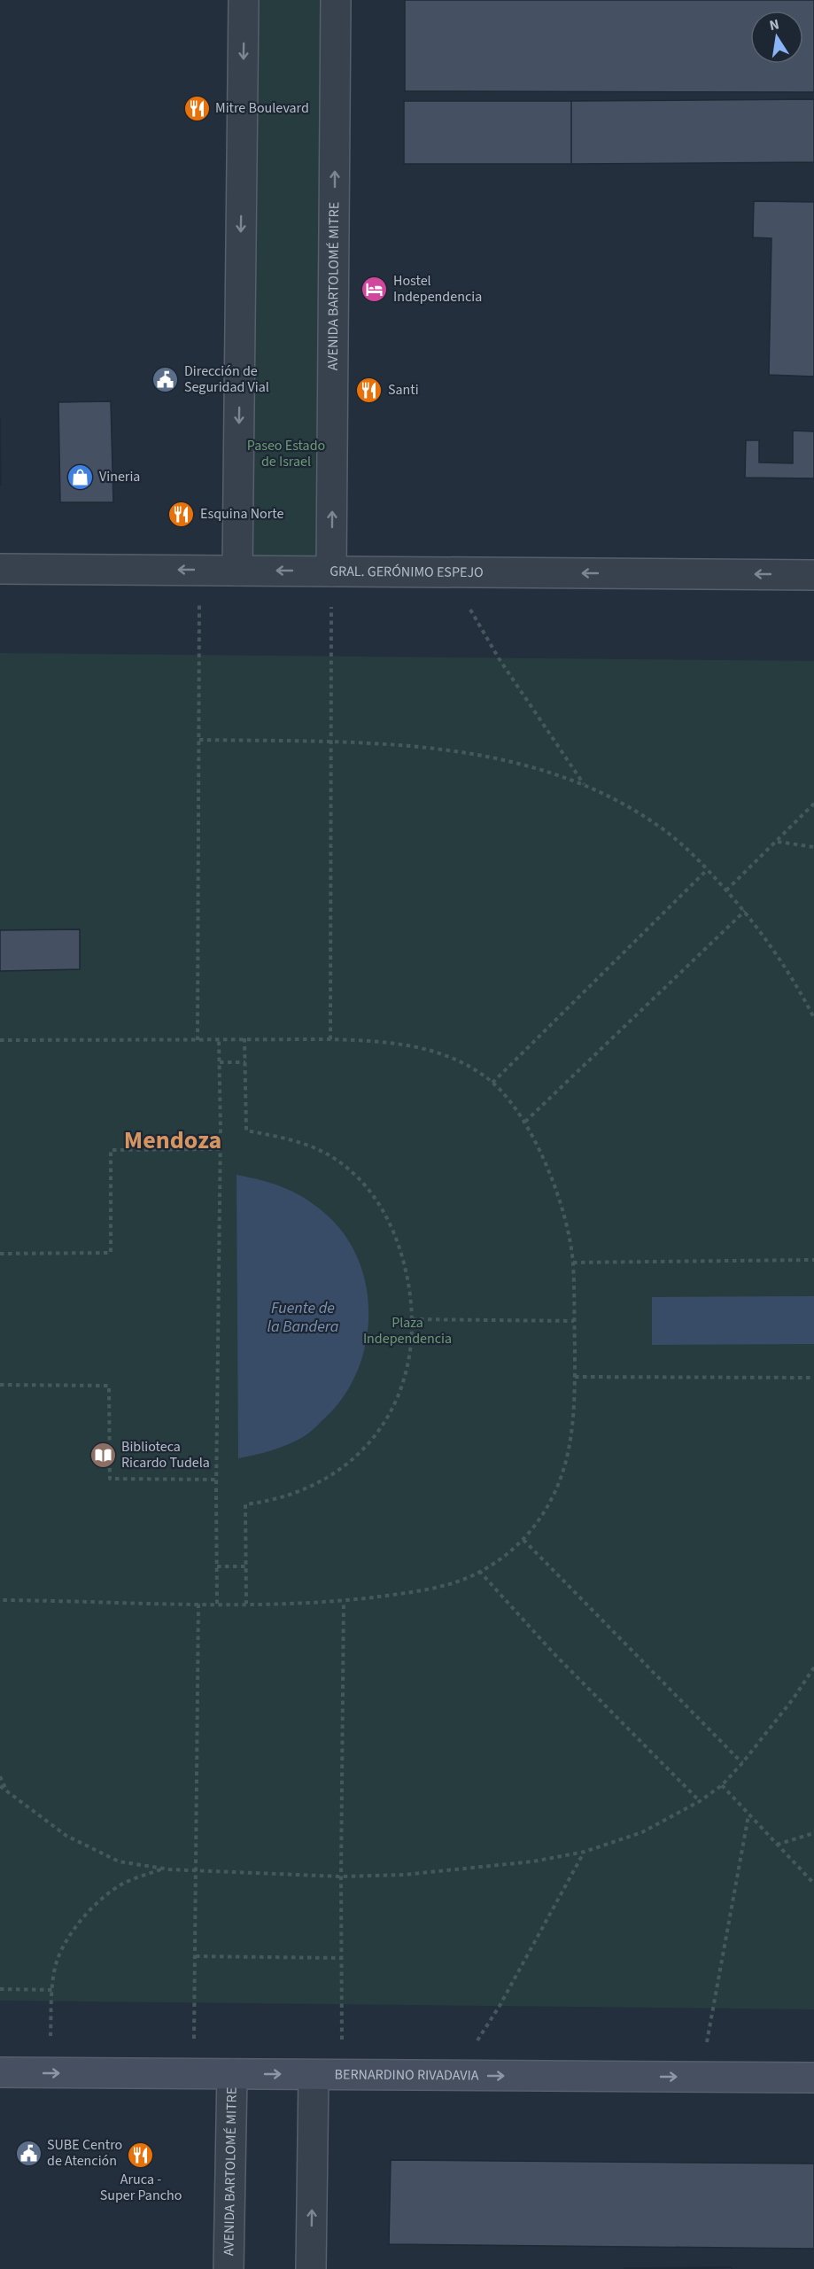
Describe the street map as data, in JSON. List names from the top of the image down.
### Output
{
  "streets": {
    "street": ["AVENIDA BARTOLOMÉ MITRE", "GRAL. GERÓNIMO ESPEJO", "BERNARDINO RIVADAVIA"]
  },
  "crossings": [
    ["AVENIDA BARTOLOMÉ MITRE", "GRAL. GERÓNIMO ESPEJO"],
    ["AVENIDA BARTOLOMÉ MITRE", "BERNARDINO RIVADAVIA"]
  ],
  "one_way": ["GRAL. GERÓNIMO ESPEJO", "BERNARDINO RIVADAVIA"],
  "districts": ["Mendoza"],
  "water": ["Fuente de la Bandera"],
  "parks": ["Paseo Estado de Israel", "Plaza Independencia"],
  "places": {
    "restaurant": [
      "Mitre Boulevard",
      "Santi",
      "Esquina Norte",
      "Aruca - Super Pancho"
    ],
    "hotel": ["Hostel Independencia"],
    "public building": ["Dirección de Seguridad Vial", "SUBE Centro de Atención"],
    "shop": ["Vineria"],
    "library": ["Biblioteca Ricardo Tudela"]
  },
  "north": "top"
}
